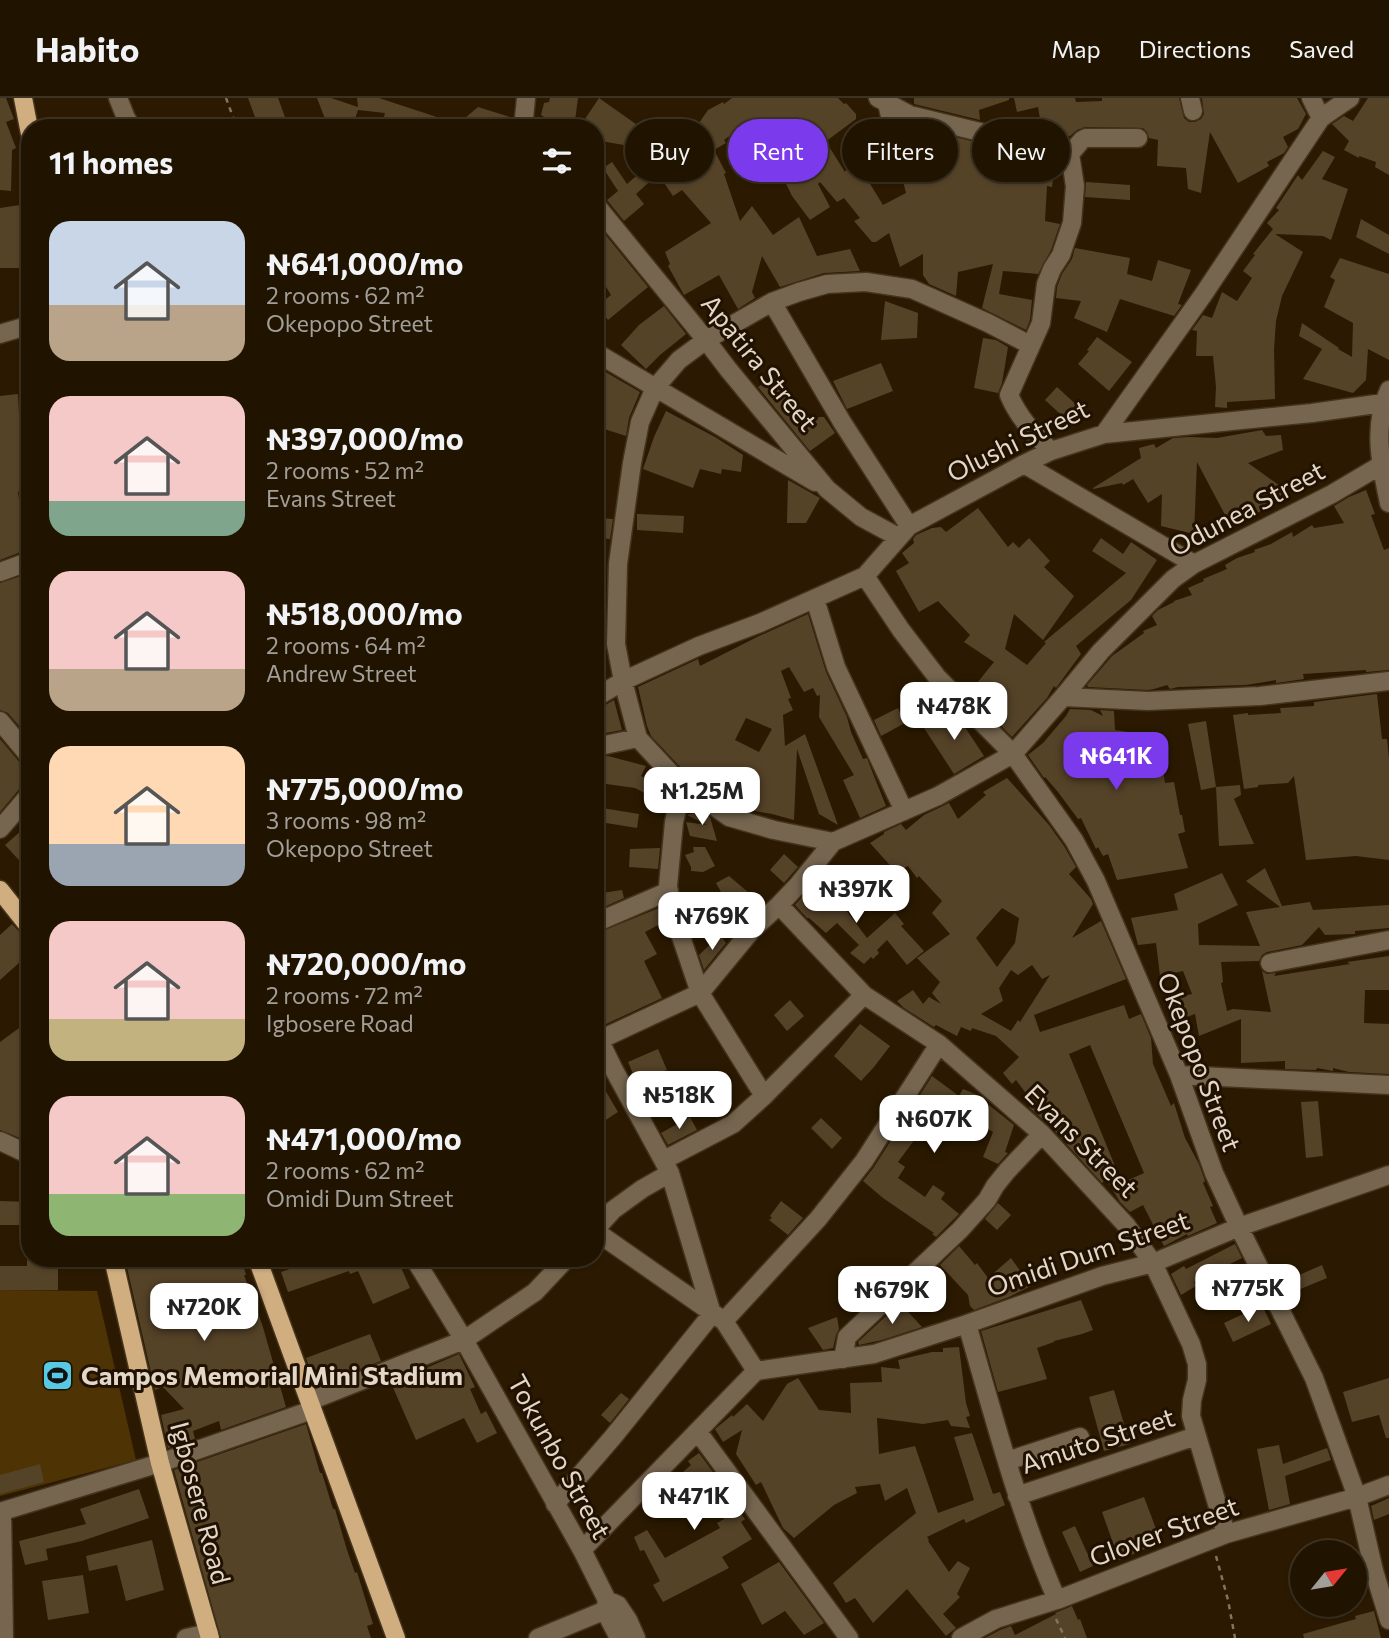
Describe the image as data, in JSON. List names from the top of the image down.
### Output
{
  "streets": {
    "main road": ["Igbosere Road"],
    "street": [
      "Apatira Street",
      "Olushi Street",
      "Odunea Street",
      "Okepopo Street",
      "Evans Street",
      "Omidi Dum Street",
      "Amuto Street",
      "Tokunbo Street",
      "Glover Street"
    ]
  },
  "crossings": [
    ["Apatira Street", "Olushi Street"],
    ["Olushi Street", "Okepopo Street"],
    ["Odunea Street", "Okepopo Street"],
    ["Odunea Street", "Evans Street"],
    ["Okepopo Street", "Omidi Dum Street"],
    ["Okepopo Street", "Glover Street"],
    ["Evans Street", "Omidi Dum Street"],
    ["Evans Street", "Amuto Street"],
    ["Evans Street", "Glover Street"]
  ],
  "places": {
    "sports": ["Campos Memorial Mini Stadium"]
  },
  "north": "top right",
  "page": {
    "header": "Habito",
    "nav": ["Map", "Directions", "Saved"],
    "chip": [
      "Buy",
      "Rent",
      "Filters",
      "New"
    ],
    "heading": "11 homes",
    "list": [
      {
        "name": "₦641,000/mo",
        "note": "2 rooms · 62 m² · Okepopo Street"
      },
      {
        "name": "₦397,000/mo",
        "note": "2 rooms · 52 m² · Evans Street"
      },
      {
        "name": "₦518,000/mo",
        "note": "2 rooms · 64 m² · Andrew Street"
      },
      {
        "name": "₦775,000/mo",
        "note": "3 rooms · 98 m² · Okepopo Street"
      },
      {
        "name": "₦720,000/mo",
        "note": "2 rooms · 72 m² · Igbosere Road"
      },
      {
        "name": "₦471,000/mo",
        "note": "2 rooms · 62 m² · Omidi Dum Street"
      }
    ],
    "price": [
      "₦478K",
      "₦641K",
      "₦1.25M",
      "₦397K",
      "₦769K",
      "₦518K",
      "₦607K",
      "₦775K",
      "₦679K",
      "₦720K",
      "₦471K"
    ]
  }
}
